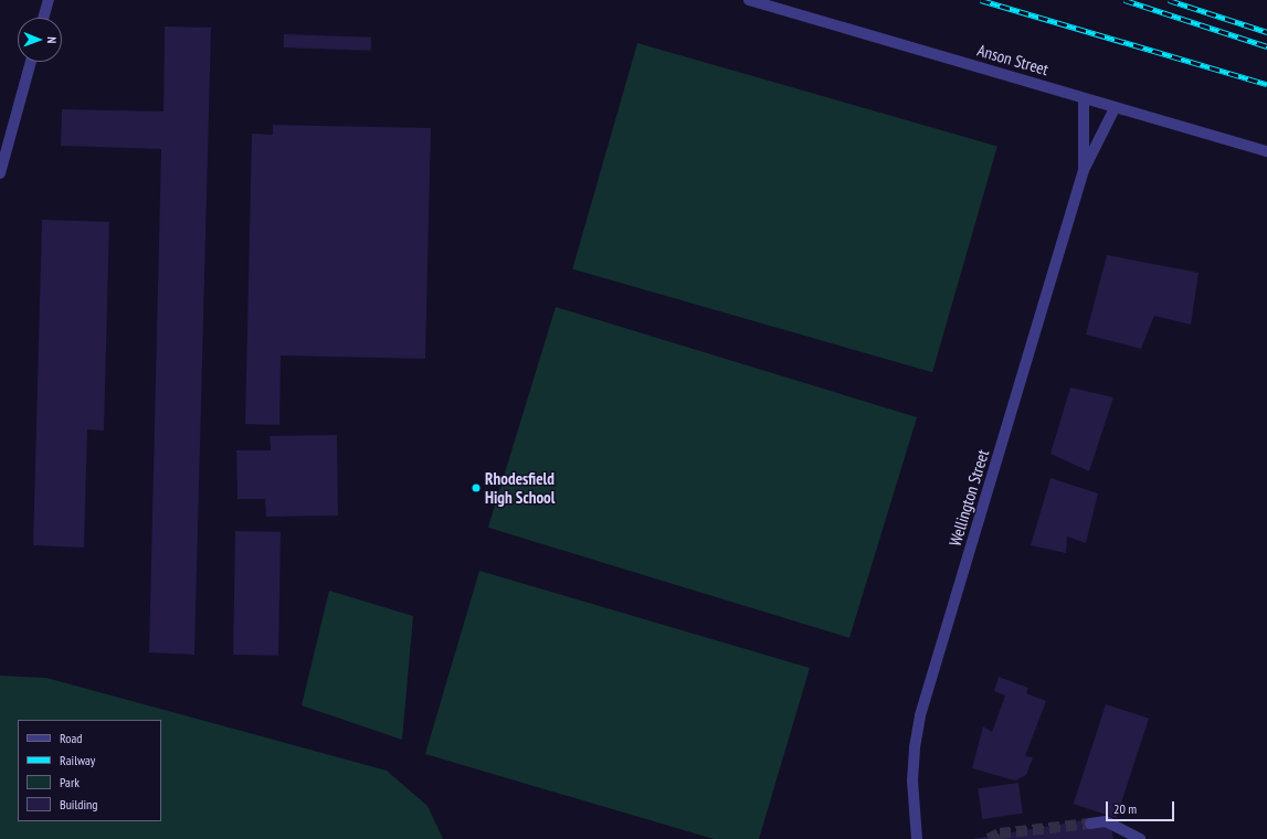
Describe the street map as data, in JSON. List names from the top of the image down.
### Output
{
  "streets": {
    "street": ["Anson Street", "Wellington Street"]
  },
  "crossings": [
    ["Anson Street", "Wellington Street"]
  ],
  "places": ["Rhodesfield High School"],
  "legend": [
    "Road",
    "Railway",
    "Park",
    "Building"
  ],
  "scale_bar": "20 m",
  "north": "right"
}
